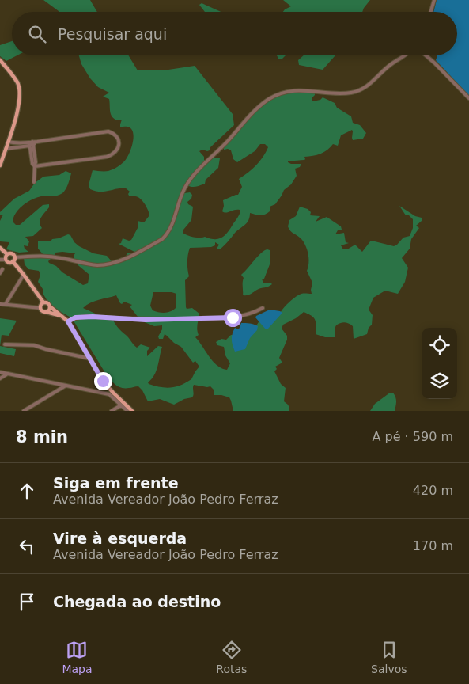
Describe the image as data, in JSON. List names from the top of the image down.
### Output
{
  "page": {
    "search": "Pesquisar aqui",
    "heading": ["8 min", "A pé · 590 m"],
    "list": [
      ["Siga em frente", "Avenida Vereador João Pedro Ferraz", "420 m"],
      ["Vire à esquerda", "Avenida Vereador João Pedro Ferraz", "170 m"],
      "Chegada ao destino"
    ],
    "nav": ["Mapa", "Rotas", "Salvos"]
  }
}
